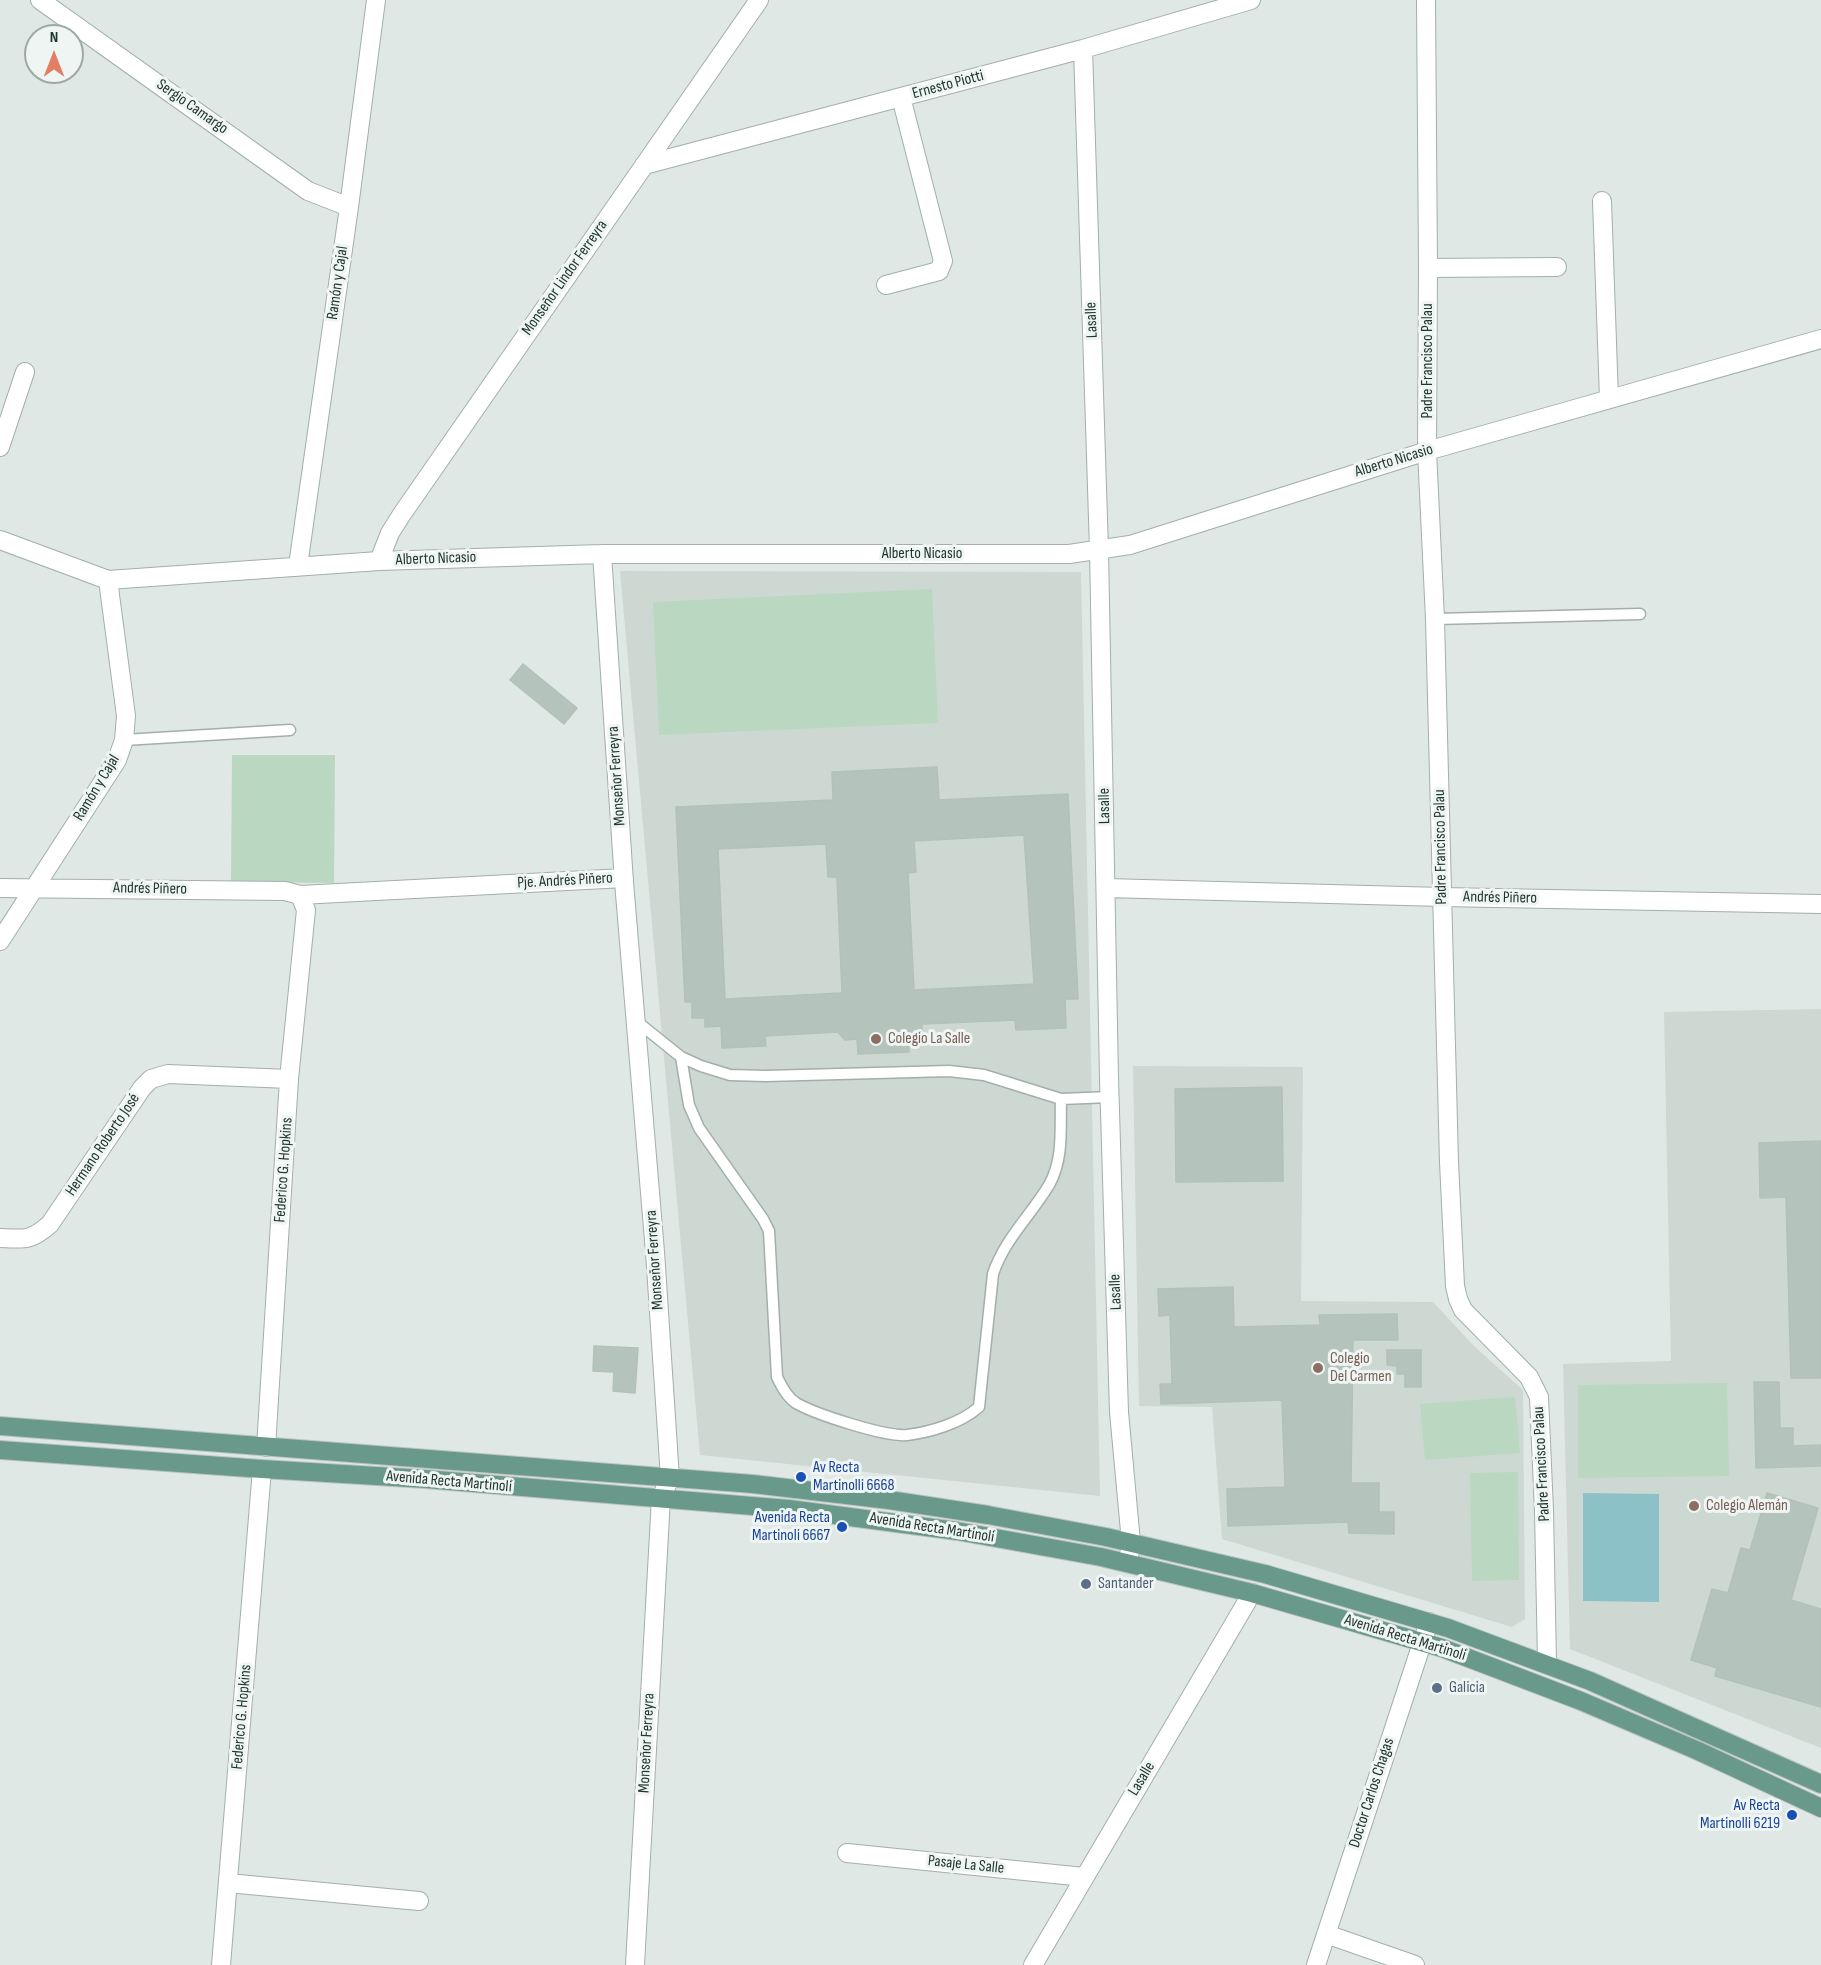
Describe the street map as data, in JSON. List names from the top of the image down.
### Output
{
  "streets": {
    "main road": ["Avenida Recta Martinoli"],
    "street": [
      "Ernesto Piotti",
      "Sergio Camargo",
      "Monseñor Lindor Ferreyra",
      "Ramón y Cajal",
      "Lasalle",
      "Padre Francisco Palau",
      "Alberto Nicasio",
      "Monseñor Ferreyra",
      "Pje. Andrés Piñero",
      "Andrés Piñero",
      "Hermano Roberto José",
      "Federico G. Hopkins",
      "Doctor Carlos Chagas",
      "Pasaje La Salle"
    ]
  },
  "crossings": [
    ["Ernesto Piotti", "Monseñor Lindor Ferreyra"],
    ["Ernesto Piotti", "Lasalle"],
    ["Sergio Camargo", "Ramón y Cajal"],
    ["Monseñor Lindor Ferreyra", "Alberto Nicasio"],
    ["Ramón y Cajal", "Alberto Nicasio"],
    ["Ramón y Cajal", "Andrés Piñero"],
    ["Lasalle", "Alberto Nicasio"],
    ["Lasalle", "Andrés Piñero"],
    ["Lasalle", "Avenida Recta Martinoli"],
    ["Lasalle", "Pasaje La Salle"],
    ["Padre Francisco Palau", "Alberto Nicasio"],
    ["Padre Francisco Palau", "Andrés Piñero"],
    ["Padre Francisco Palau", "Avenida Recta Martinoli"],
    ["Alberto Nicasio", "Monseñor Ferreyra"],
    ["Monseñor Ferreyra", "Pje. Andrés Piñero"],
    ["Monseñor Ferreyra", "Avenida Recta Martinoli"],
    ["Pje. Andrés Piñero", "Andrés Piñero"],
    ["Pje. Andrés Piñero", "Federico G. Hopkins"],
    ["Andrés Piñero", "Federico G. Hopkins"],
    ["Hermano Roberto José", "Federico G. Hopkins"],
    ["Federico G. Hopkins", "Avenida Recta Martinoli"],
    ["Avenida Recta Martinoli", "Doctor Carlos Chagas"]
  ],
  "places": [
    "Colegio La Salle",
    "Colegio Del Carmen",
    "Av Recta Martinolli 6668",
    "Colegio Alemán",
    "Avenida Recta Martinoli 6667",
    "Santander",
    "Galicia",
    "Av Recta Martinolli 6219"
  ],
  "north": "top"
}
